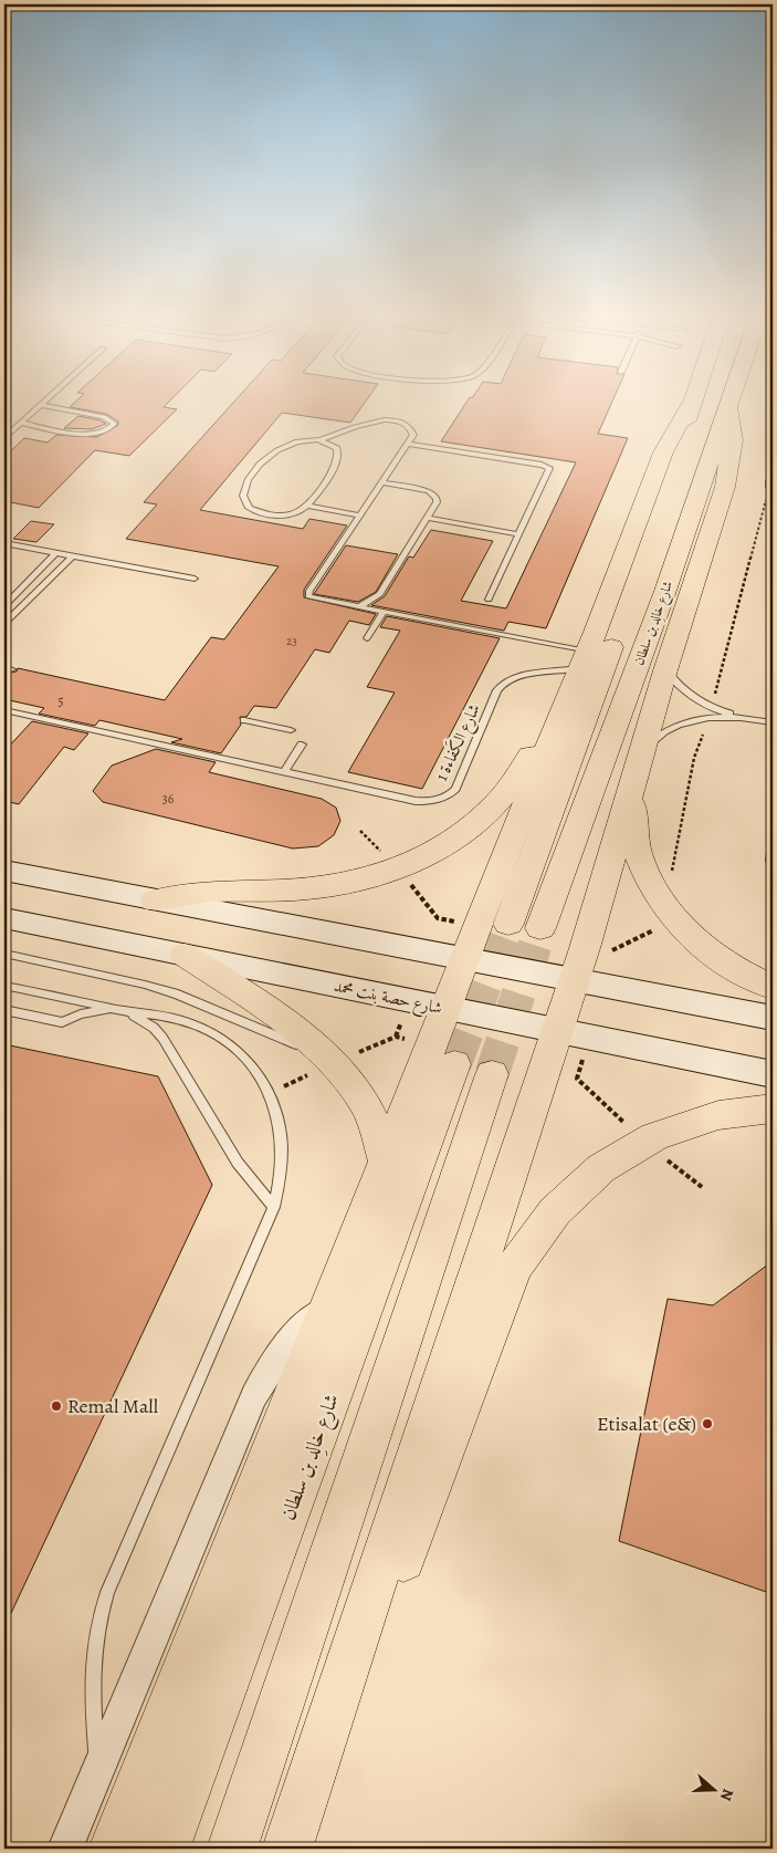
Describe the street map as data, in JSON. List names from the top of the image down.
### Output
{
  "streets": {
    "main road": ["شارع خالِد بن سلطان", "شارع حصة بنت محمد"],
    "lane": ["شارع الكَفاءة 1"]
  },
  "places": ["Remal Mall", "Etisalat (e&)"],
  "house_numbers": ["23", "5", "36"],
  "north": "right"
}
